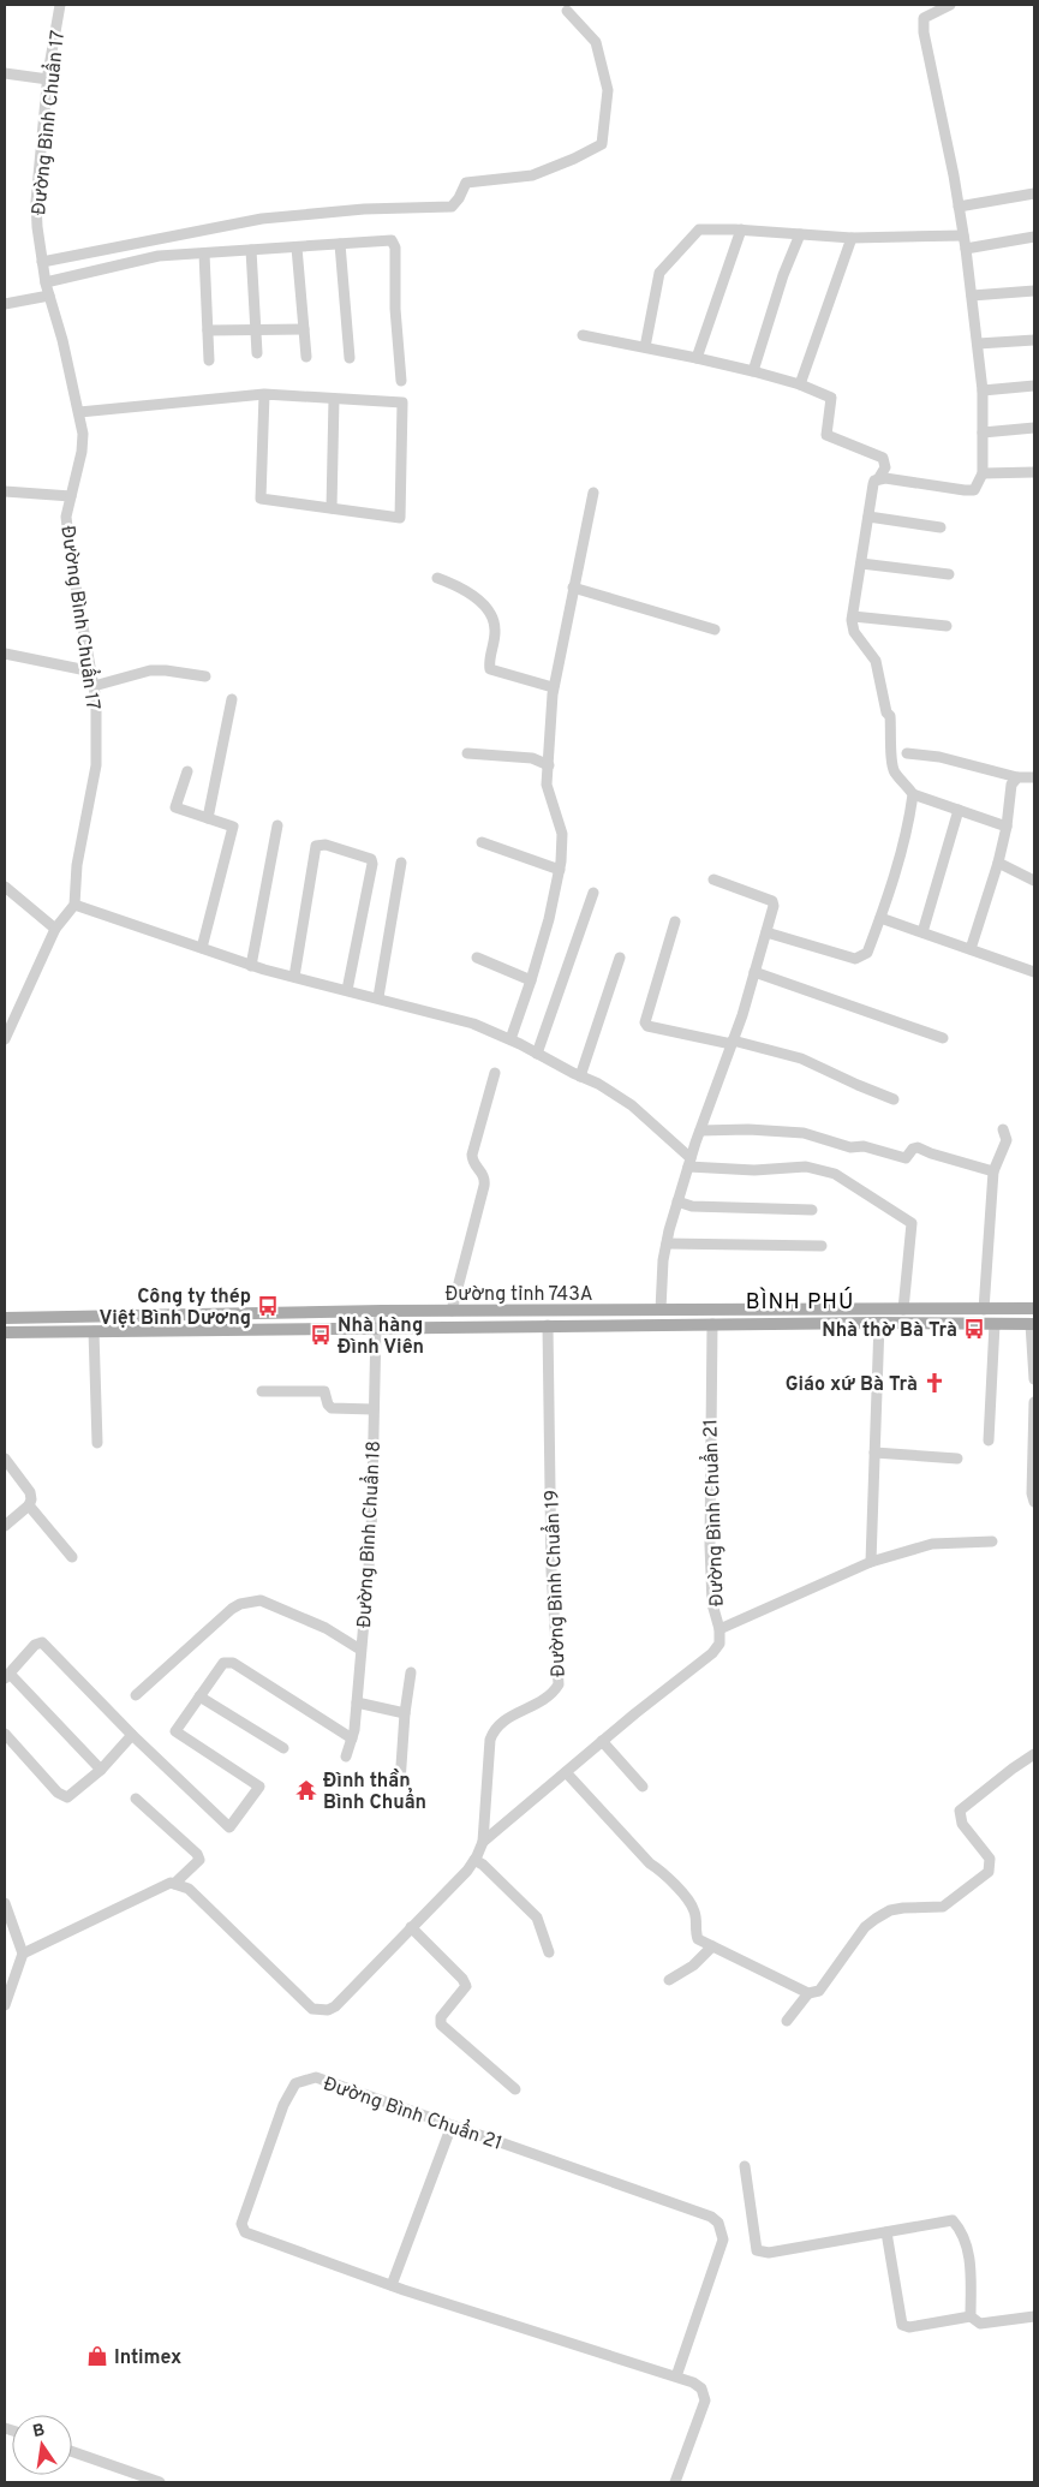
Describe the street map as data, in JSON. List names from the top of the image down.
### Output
{
  "streets": {
    "main road": ["Đường tỉnh 743A"],
    "street": [
      "Đường Bình Chuẩn 17",
      "Đường Bình Chuẩn 21",
      "Đường Bình Chuẩn 18",
      "Đường Bình Chuẩn 19"
    ]
  },
  "crossings": [
    ["Đường tỉnh 743A", "Đường Bình Chuẩn 21"],
    ["Đường tỉnh 743A", "Đường Bình Chuẩn 18"],
    ["Đường tỉnh 743A", "Đường Bình Chuẩn 19"],
    ["Đường Bình Chuẩn 21", "Đường Bình Chuẩn 19"]
  ],
  "districts": ["BÌNH PHÚ"],
  "places": {
    "bus stop": ["Công ty thép Việt Bình Dương", "Nhà thờ Bà Trà", "Nhà hàng Đình Viên"],
    "church": ["Giáo xứ Bà Trà"],
    "temple": ["Đình thần Bình Chuẩn"],
    "shop": ["Intimex"]
  },
  "north": "top"
}
